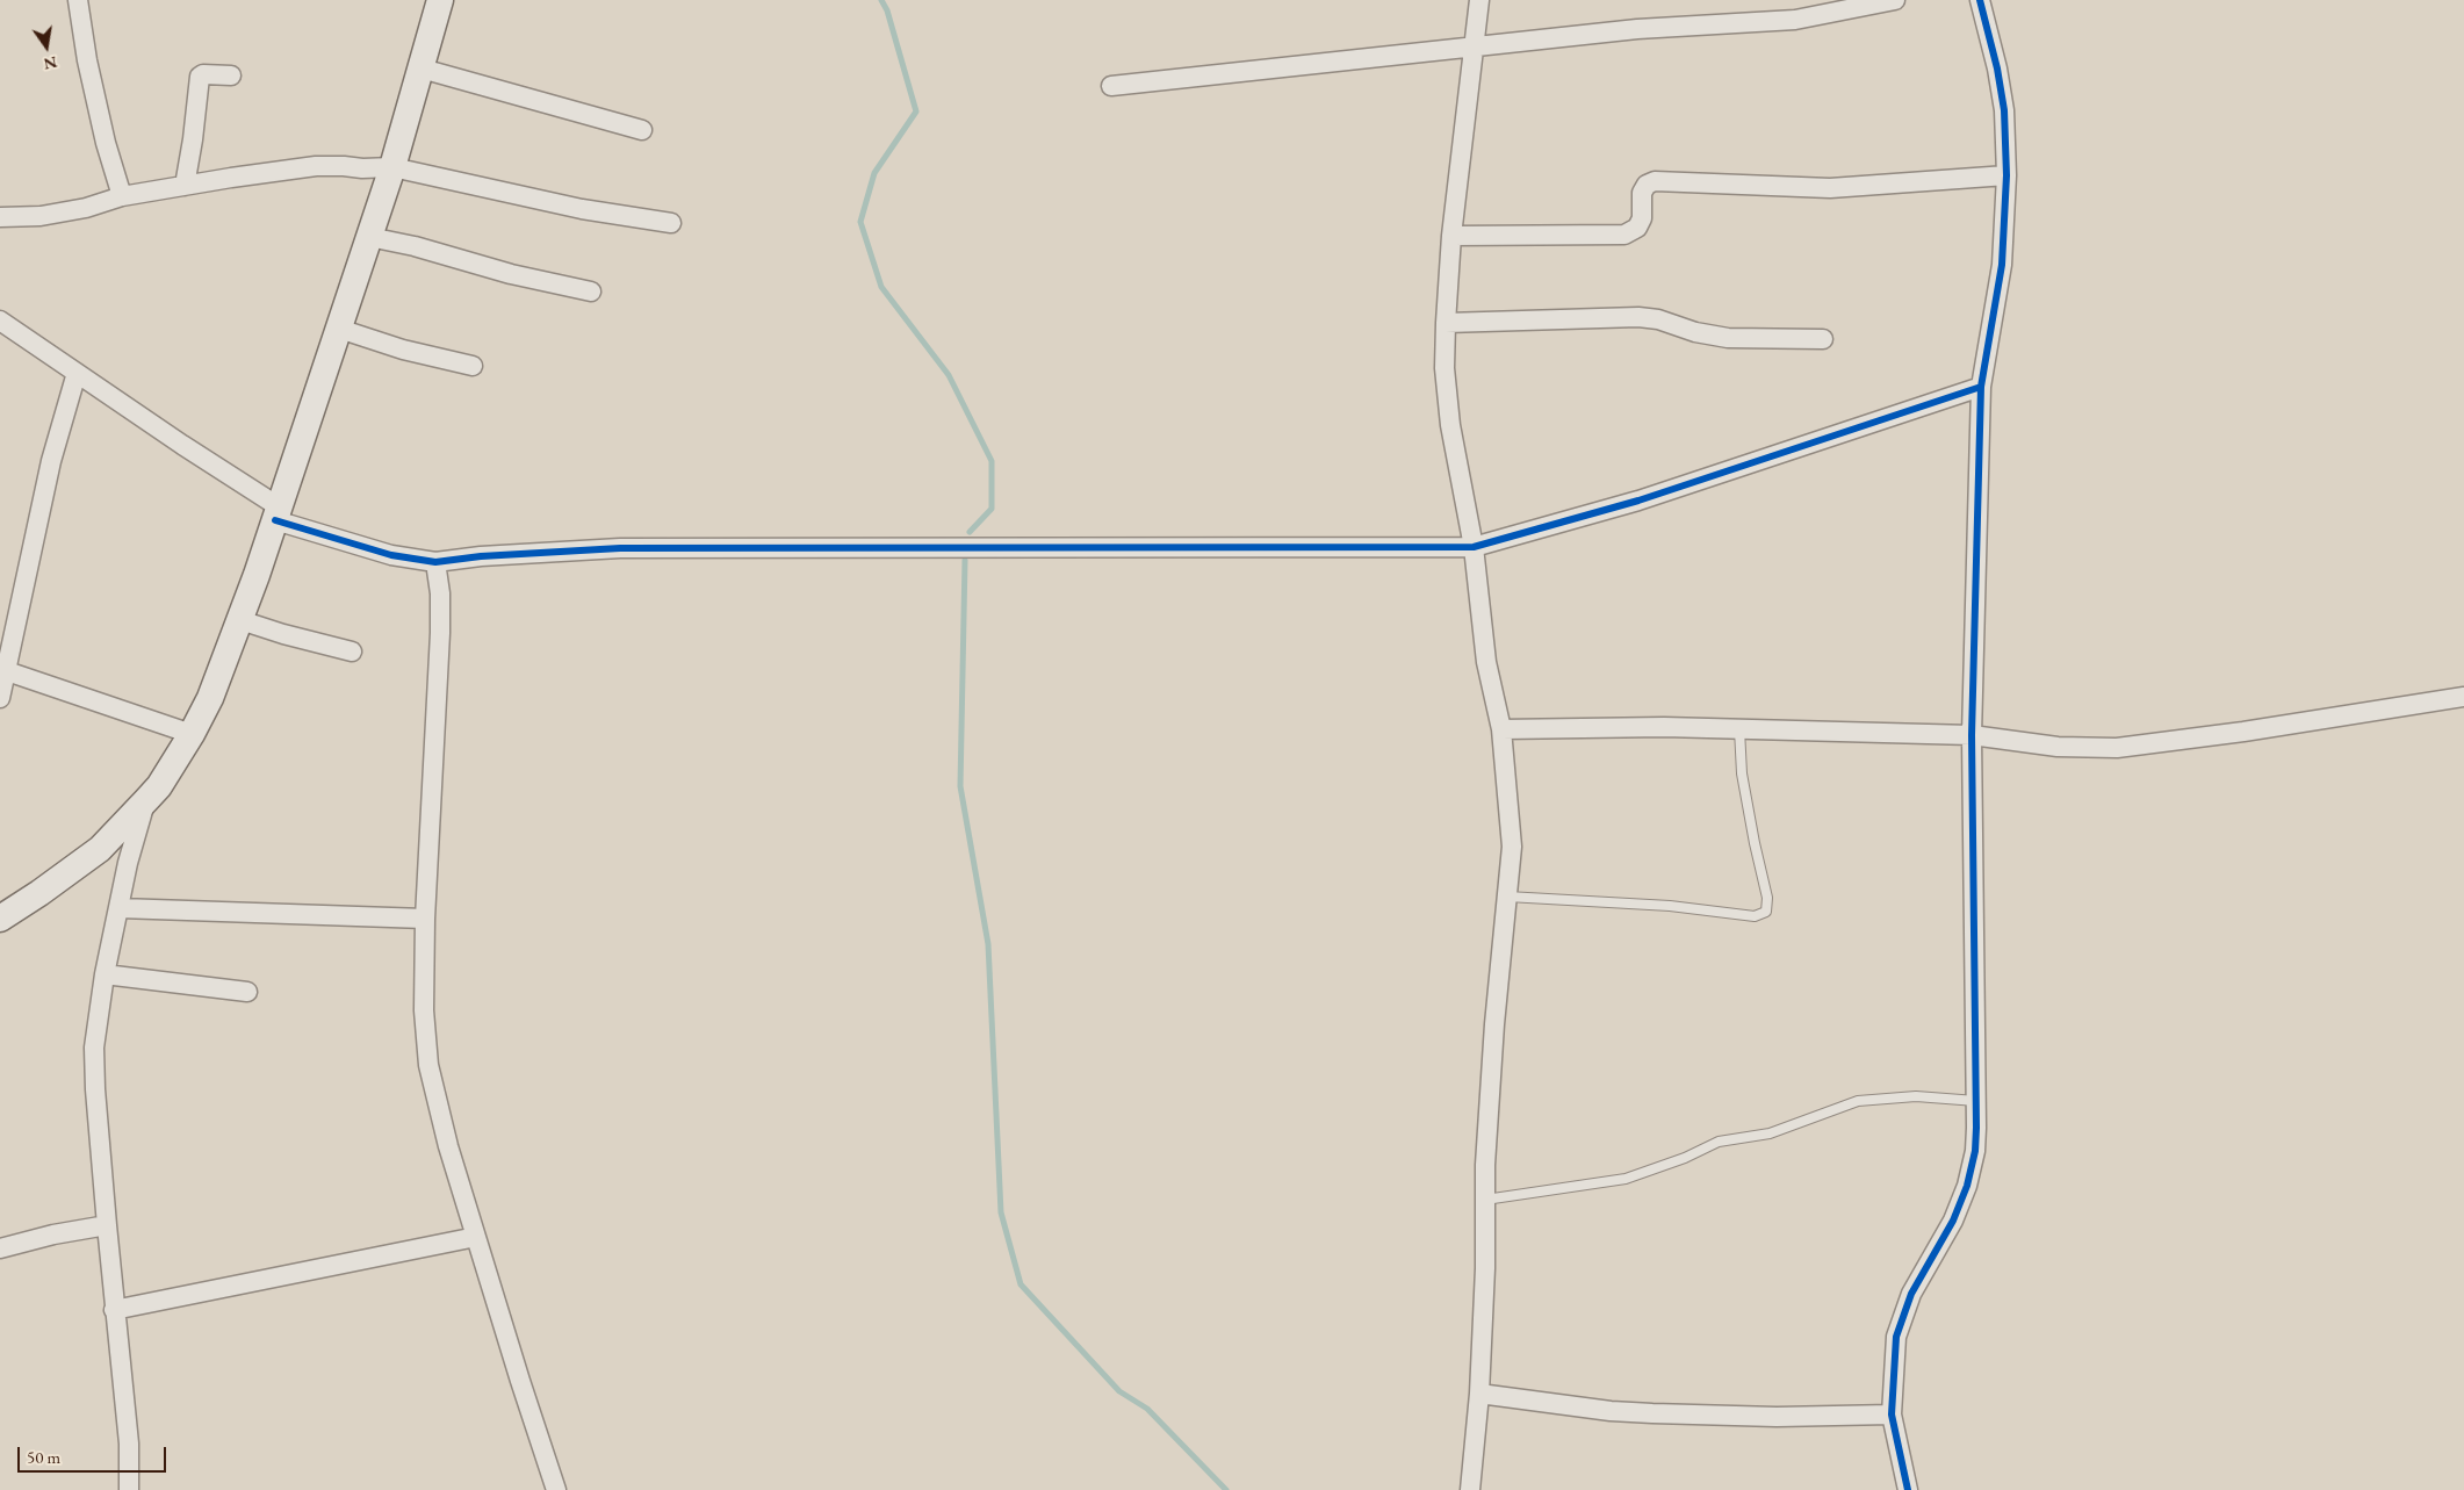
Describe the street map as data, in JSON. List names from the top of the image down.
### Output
{
  "scale_bar": "50 m",
  "north": "bottom"
}
